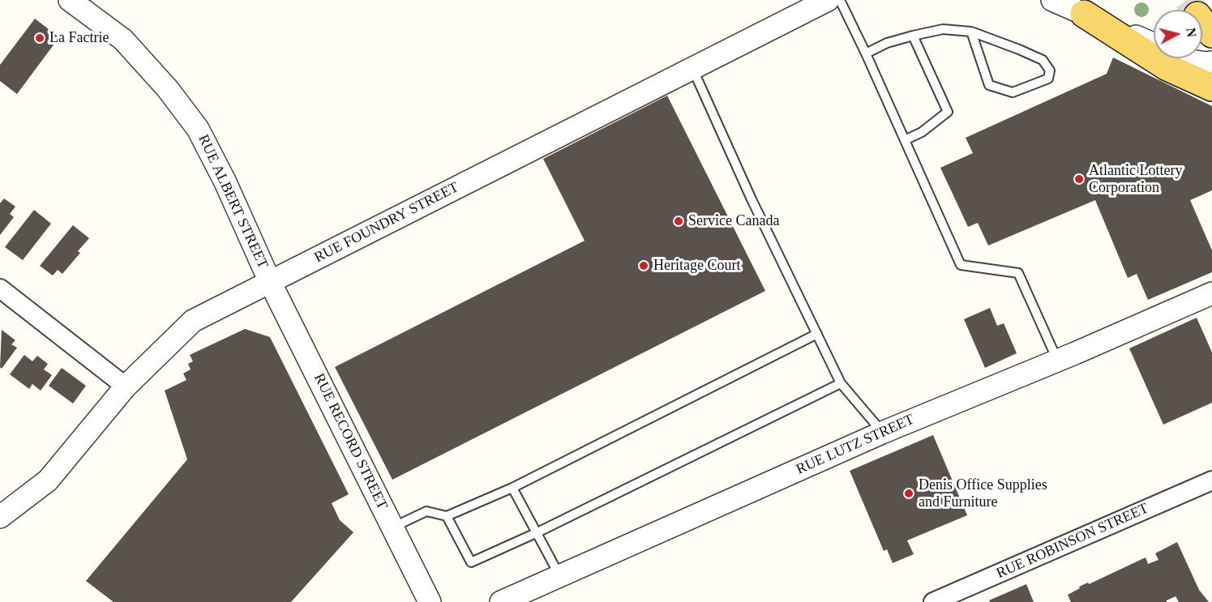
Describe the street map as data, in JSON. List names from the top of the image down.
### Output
{
  "streets": {
    "street": [
      "RUE ALBERT STREET",
      "RUE FOUNDRY STREET",
      "RUE RECORD STREET",
      "RUE LUTZ STREET",
      "RUE ROBINSON STREET"
    ]
  },
  "crossings": [
    ["RUE ALBERT STREET", "RUE FOUNDRY STREET"],
    ["RUE ALBERT STREET", "RUE RECORD STREET"],
    ["RUE FOUNDRY STREET", "RUE RECORD STREET"]
  ],
  "places": [
    "La Factrie",
    "Atlantic Lottery Corporation",
    "Service Canada",
    "Heritage Court",
    "Denis Office Supplies and Furniture"
  ],
  "north": "right"
}
